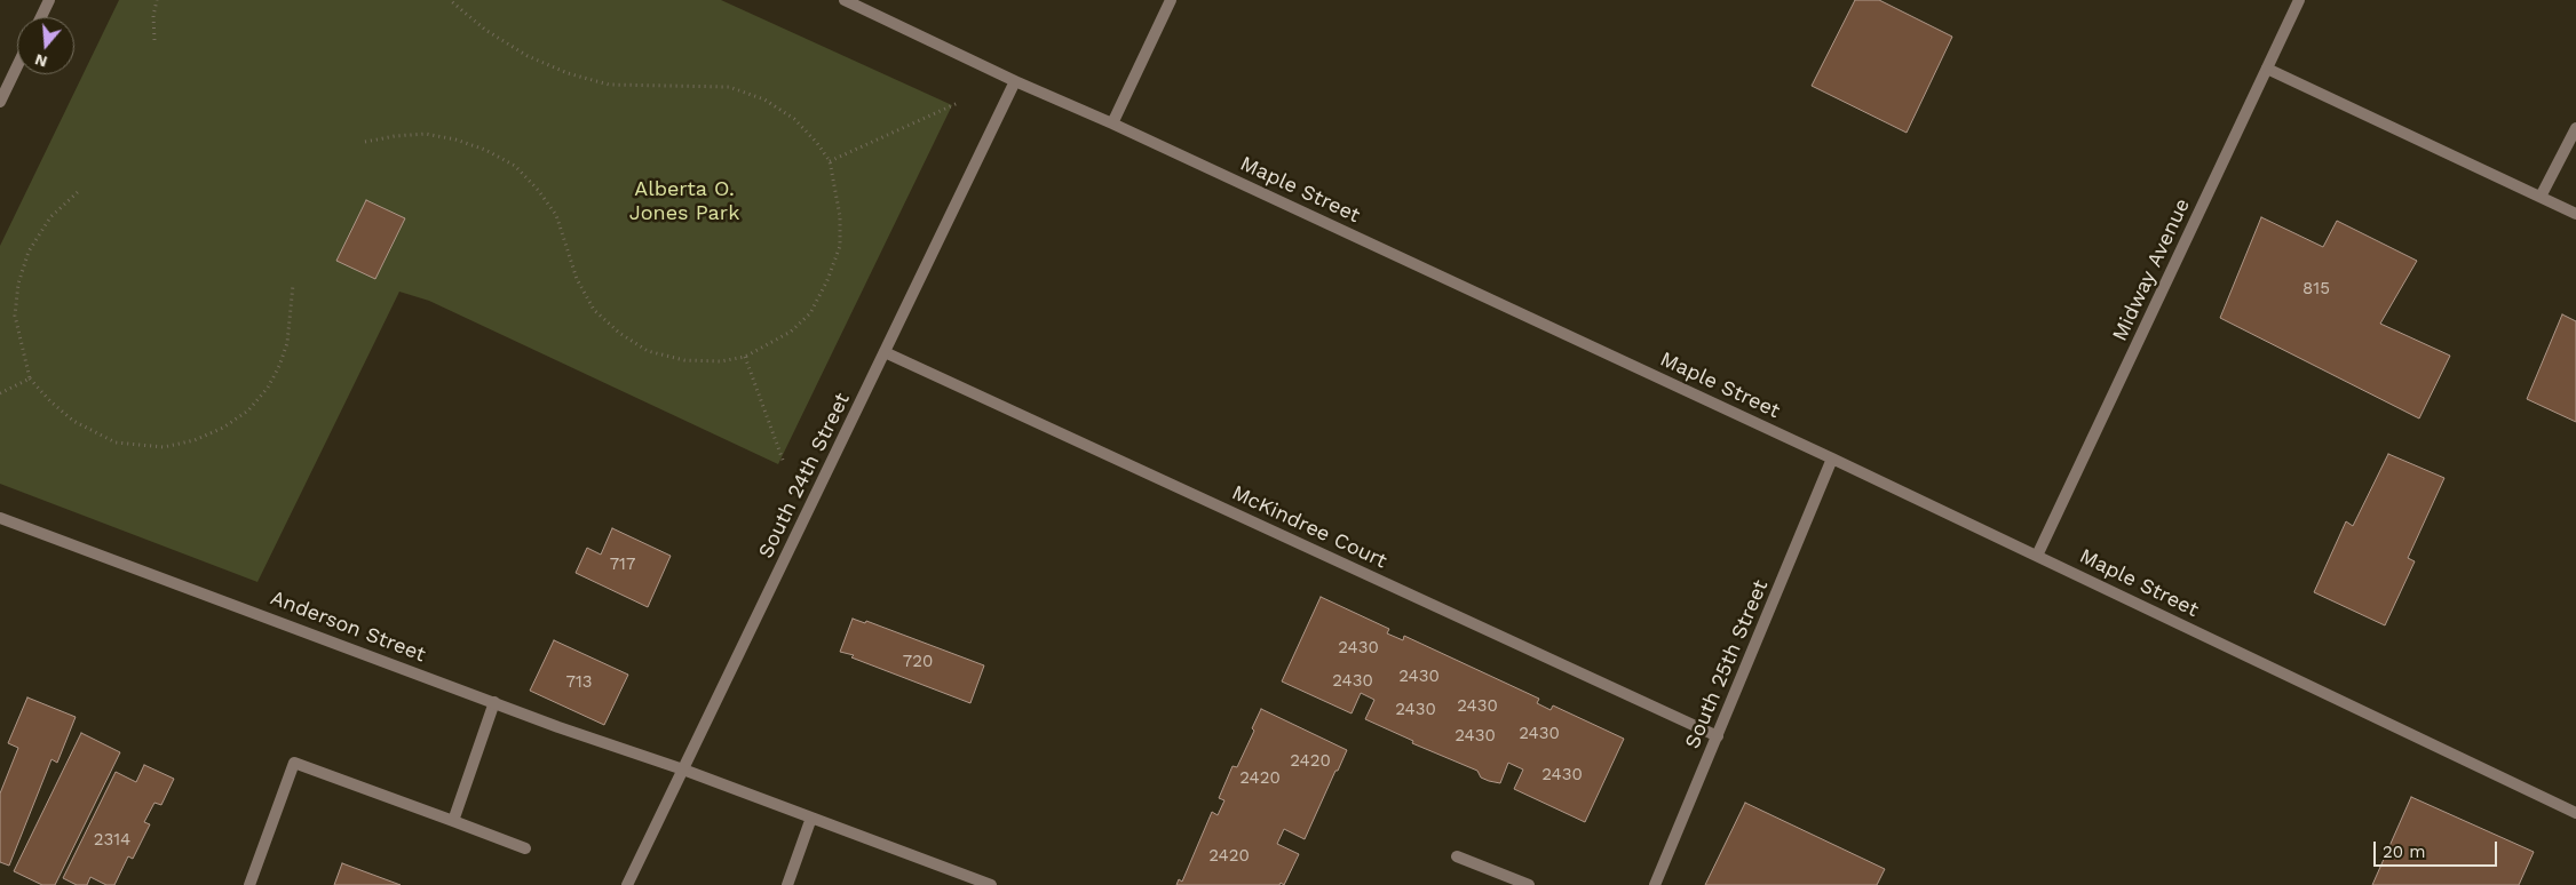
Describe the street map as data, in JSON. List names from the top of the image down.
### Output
{
  "streets": {
    "street": [
      "Maple Street",
      "Midway Avenue",
      "South 24th Street",
      "McKindree Court",
      "Anderson Street",
      "South 25th Street"
    ]
  },
  "crossings": [
    ["Maple Street", "Midway Avenue"],
    ["Maple Street", "South 24th Street"],
    ["Maple Street", "South 25th Street"],
    ["South 24th Street", "McKindree Court"],
    ["South 24th Street", "Anderson Street"],
    ["McKindree Court", "South 25th Street"]
  ],
  "parks": ["Alberta O. Jones Park"],
  "house_numbers": [
    "815",
    "717",
    "2430",
    "720",
    "2430",
    "2430",
    "713",
    "2430",
    "2430",
    "2430",
    "2430",
    "2420",
    "2430",
    "2420",
    "2314",
    "2420"
  ],
  "scale_bar": "20 m",
  "north": "bottom"
}
